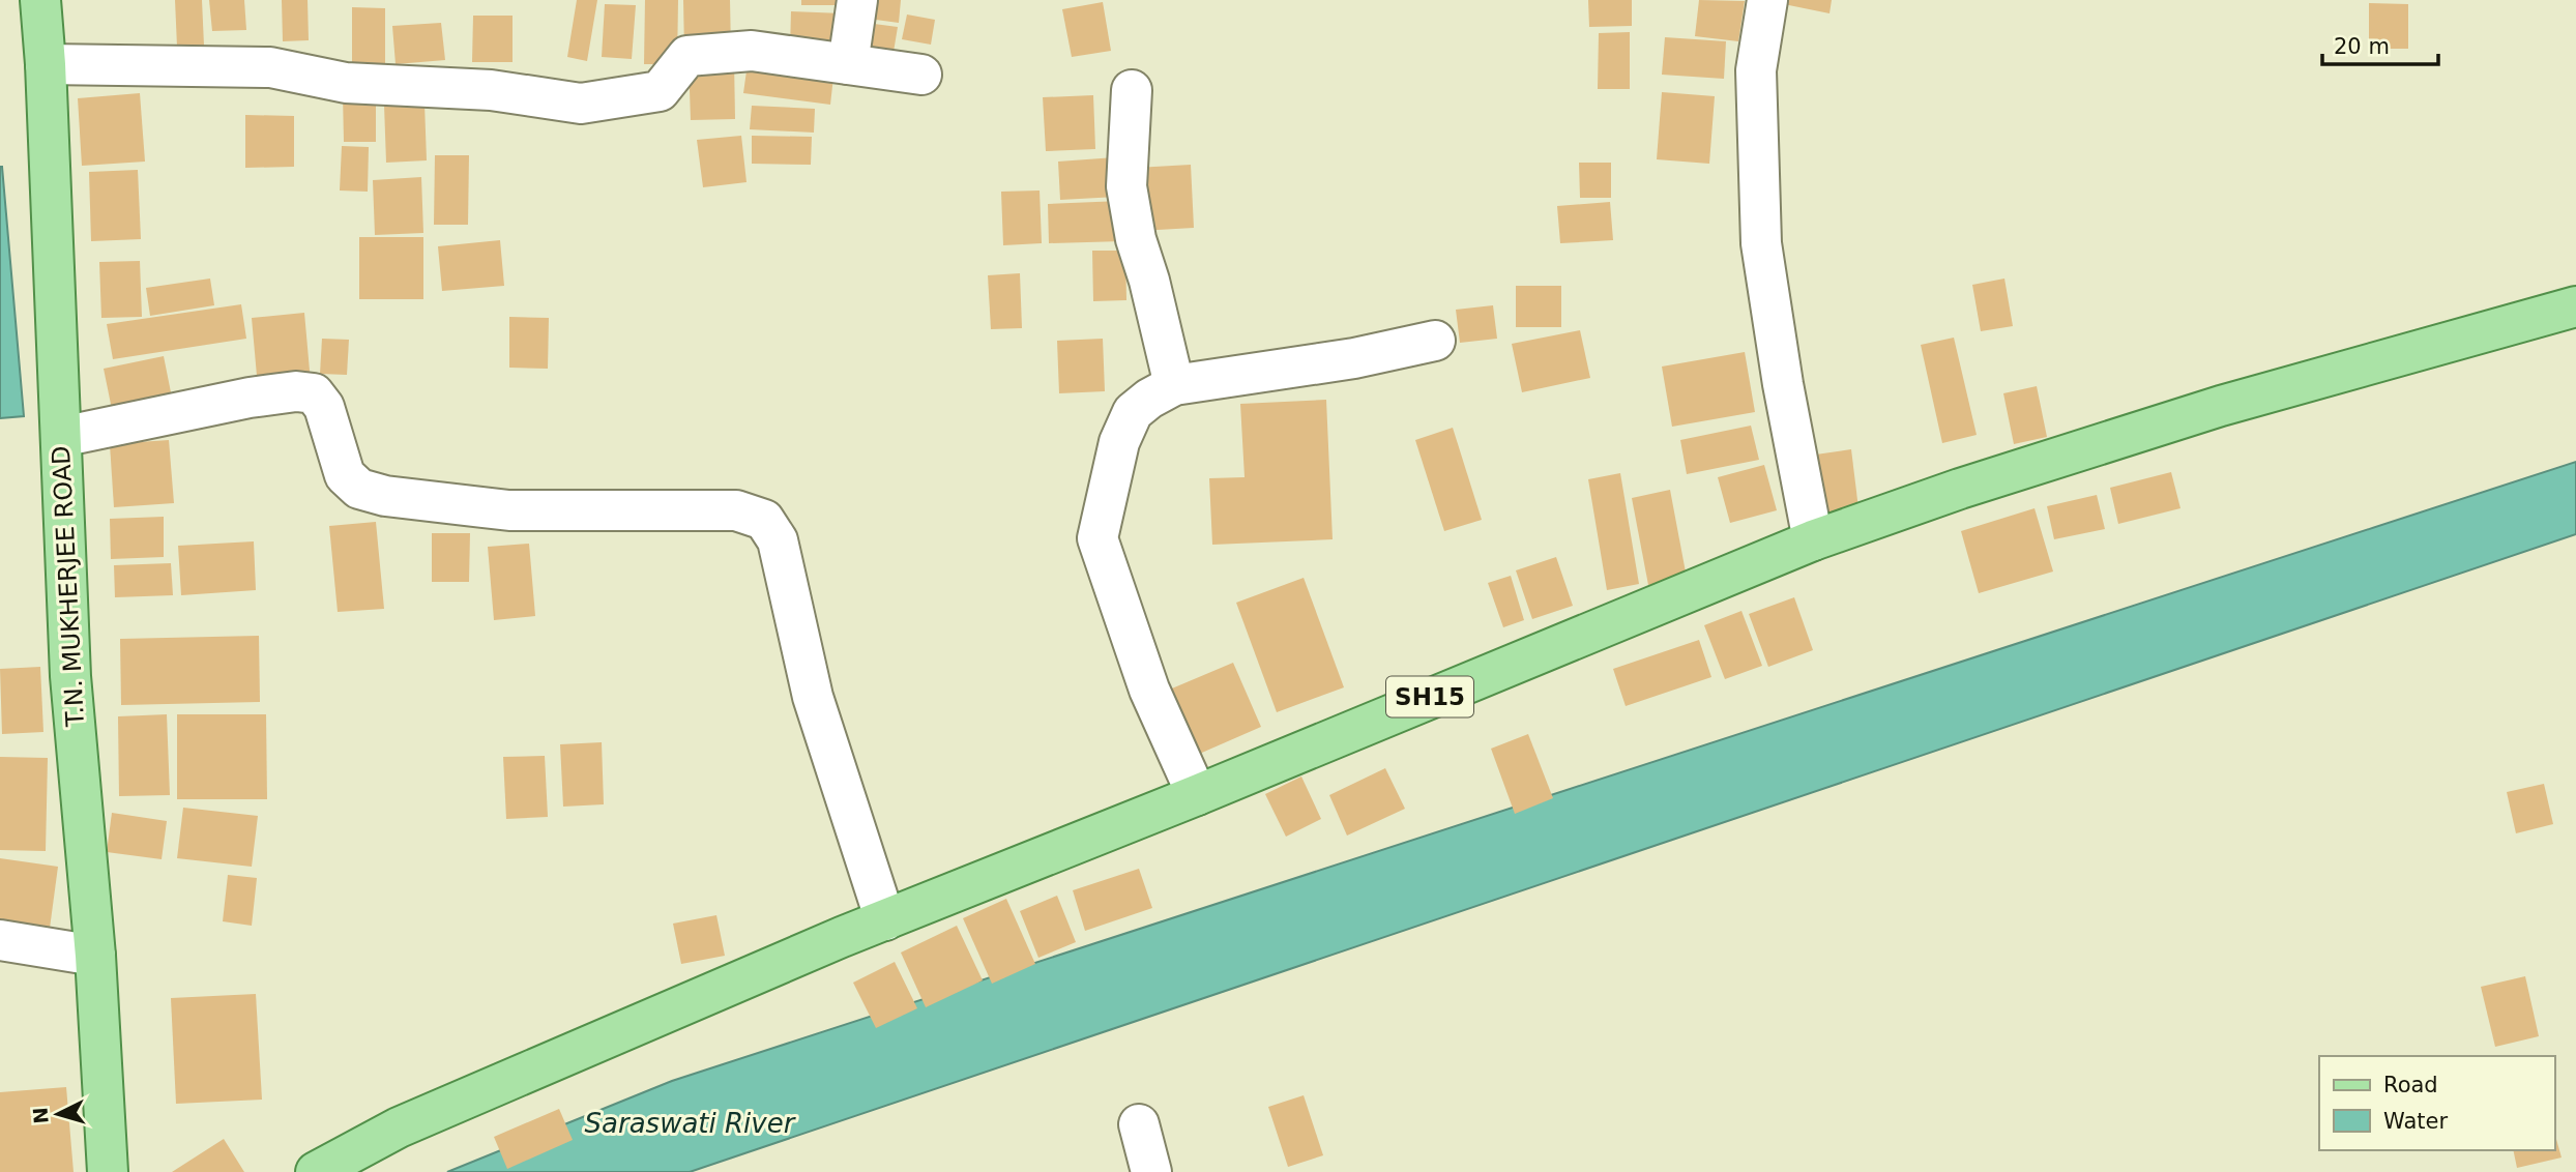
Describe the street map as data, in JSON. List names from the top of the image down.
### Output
{
  "streets": {
    "main road": ["T.N. MUKHERJEE ROAD", "SH15"]
  },
  "water": ["Saraswati River"],
  "legend": ["Road", "Water"],
  "scale_bar": "20 m",
  "north": "left"
}
